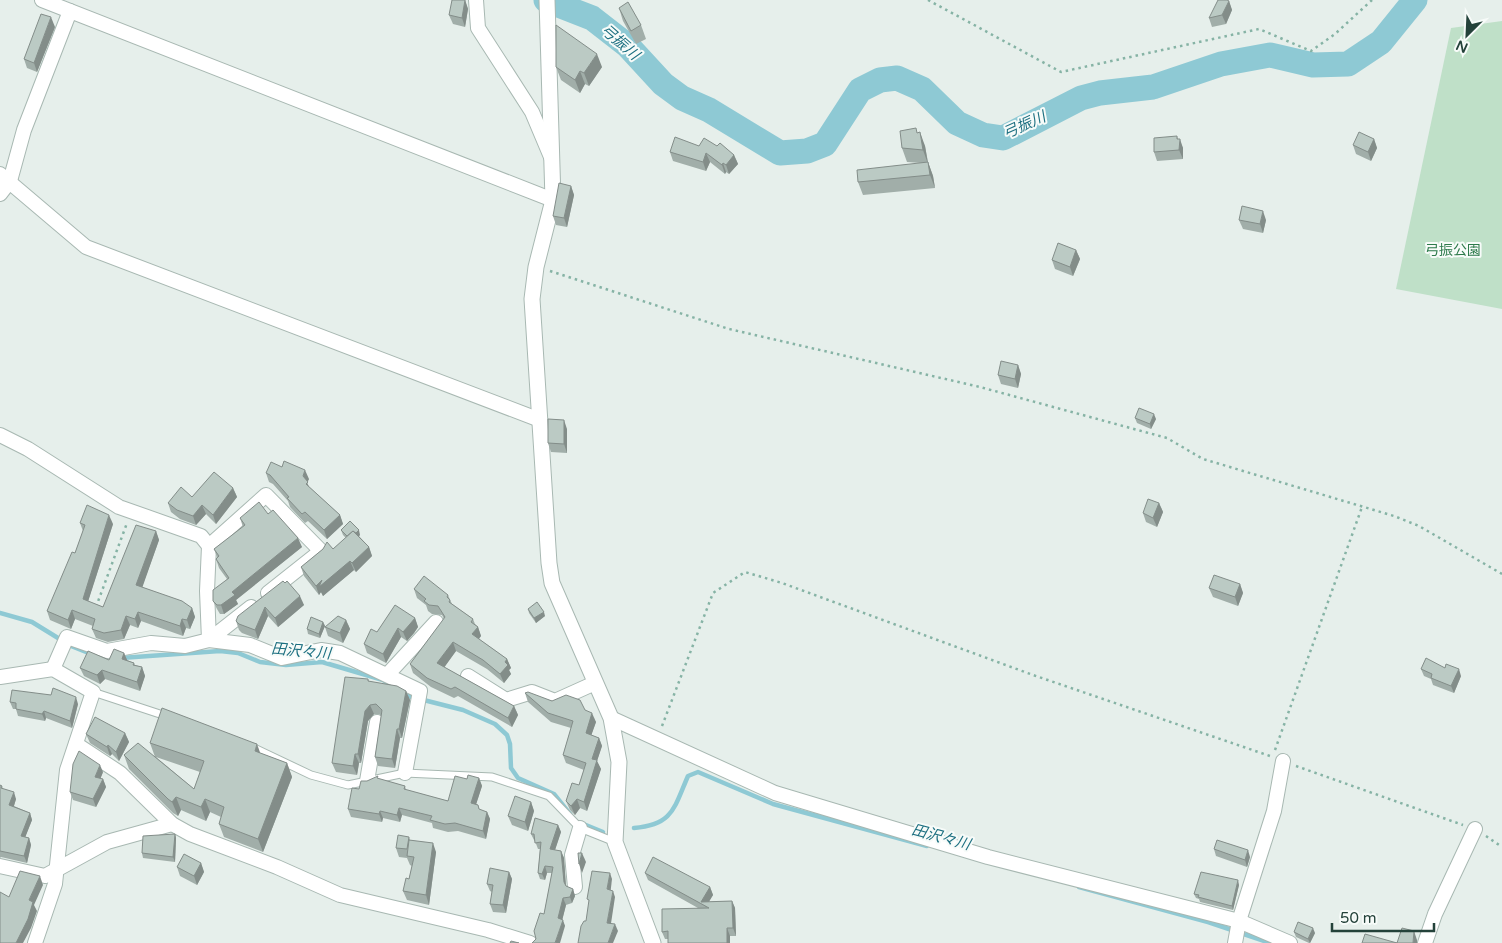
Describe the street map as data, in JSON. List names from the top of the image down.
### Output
{
  "water": ["弓振川", "田沢々川"],
  "parks": ["弓振公園"],
  "scale_bar": "50 m",
  "north": "bottom left"
}
